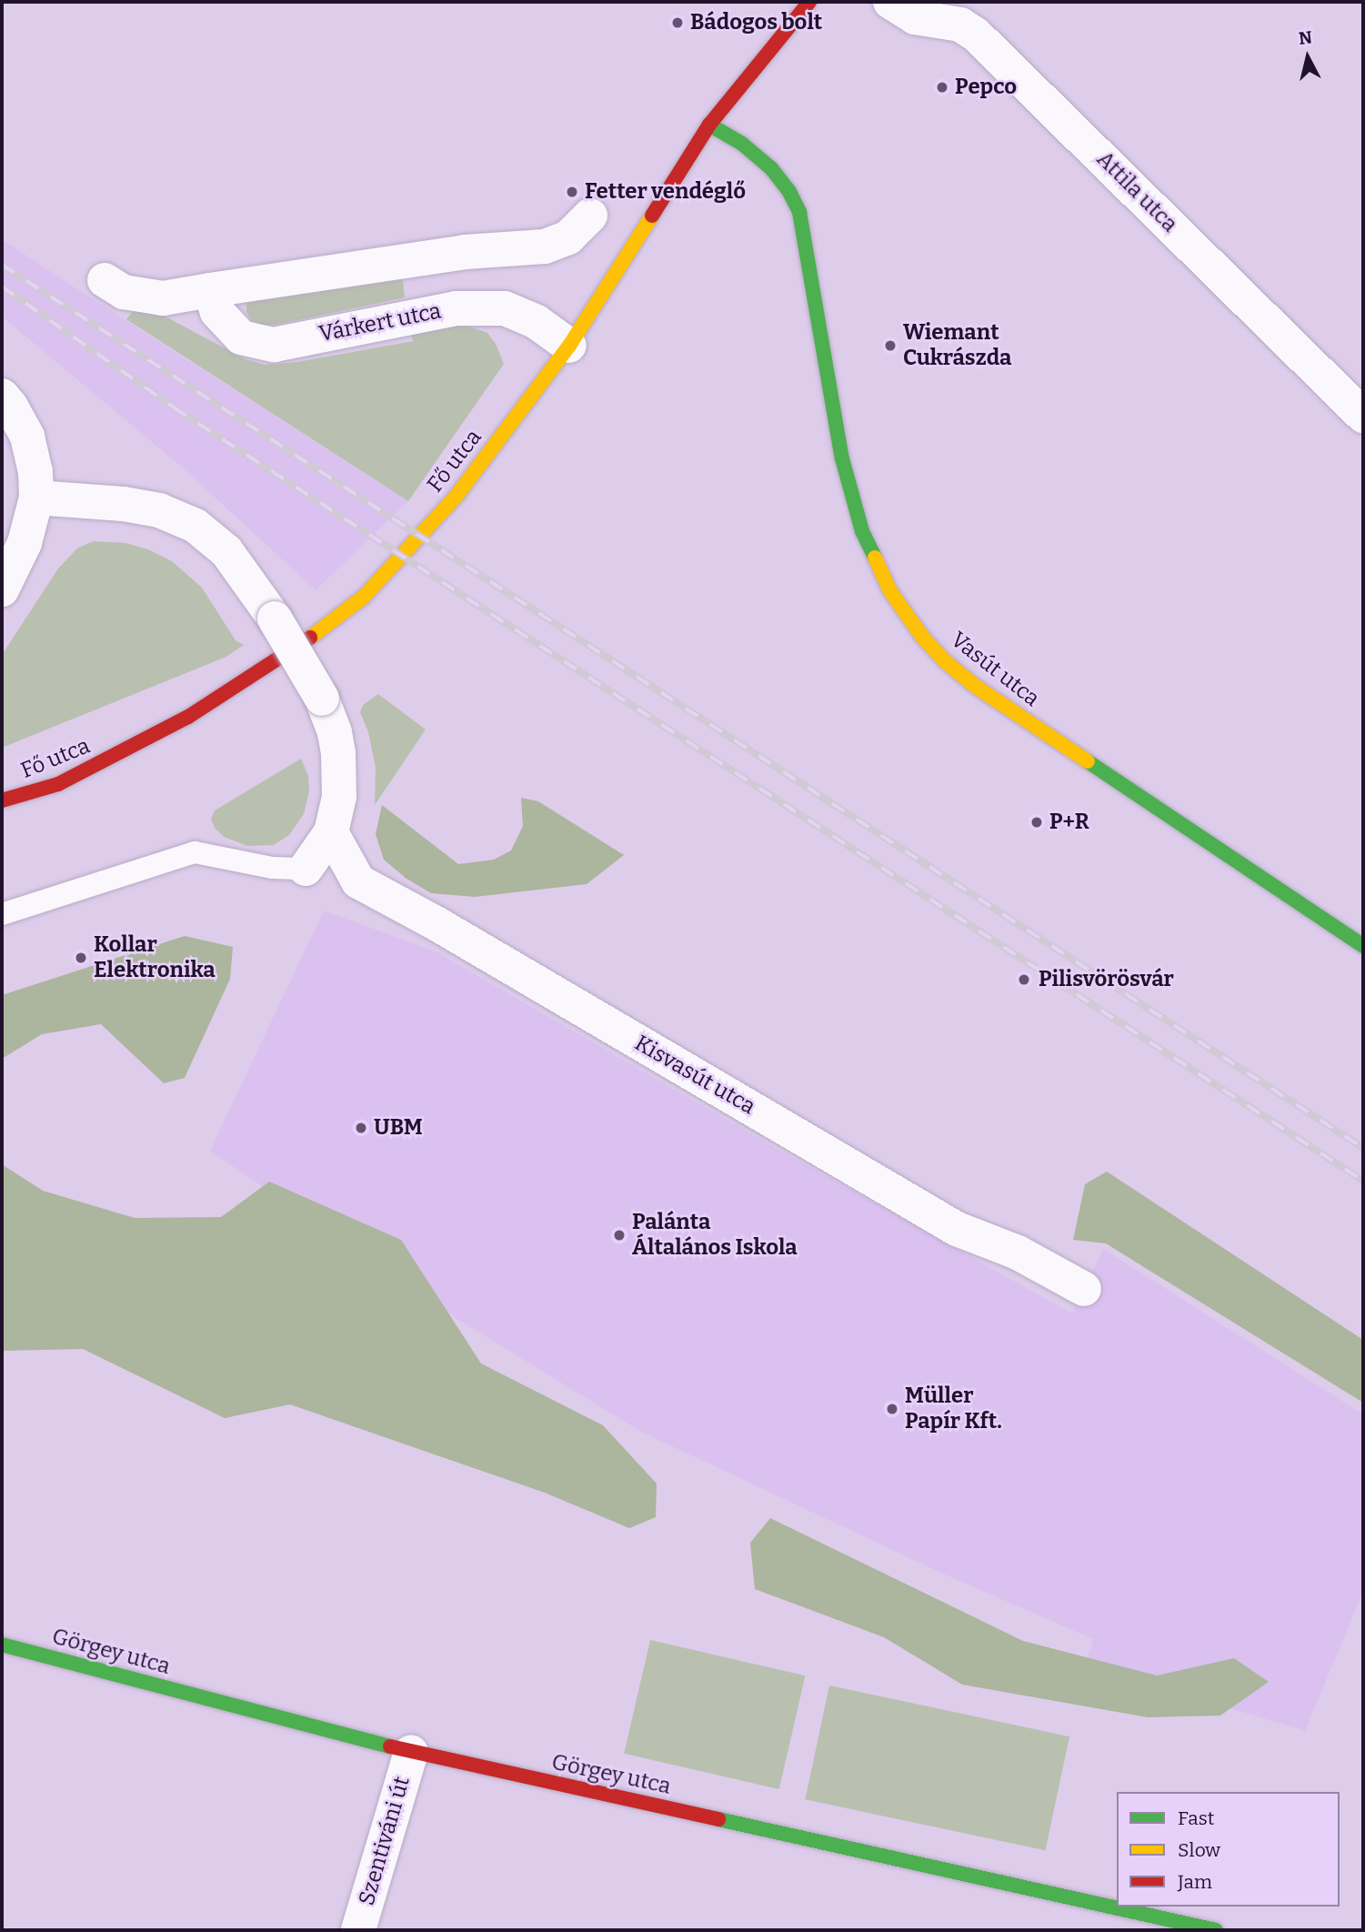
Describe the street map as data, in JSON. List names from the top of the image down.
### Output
{
  "streets": {
    "street": [
      "Attila utca",
      "Várkert utca",
      "Fő utca",
      "Vasút utca",
      "Kisvasút utca",
      "Görgey utca",
      "Szentiváni út"
    ]
  },
  "crossings": [
    ["Várkert utca", "Fő utca"],
    ["Fő utca", "Vasút utca"],
    ["Görgey utca", "Szentiváni út"]
  ],
  "places": [
    "Bádogos bolt",
    "Pepco",
    "Fetter vendéglő",
    "Wiemant Cukrászda",
    "P+R",
    "Kollar Elektronika",
    "Pilisvörösvár",
    "UBM",
    "Palánta Általános Iskola",
    "Müller Papír Kft."
  ],
  "legend": ["Fast", "Slow", "Jam"],
  "north": "top"
}
